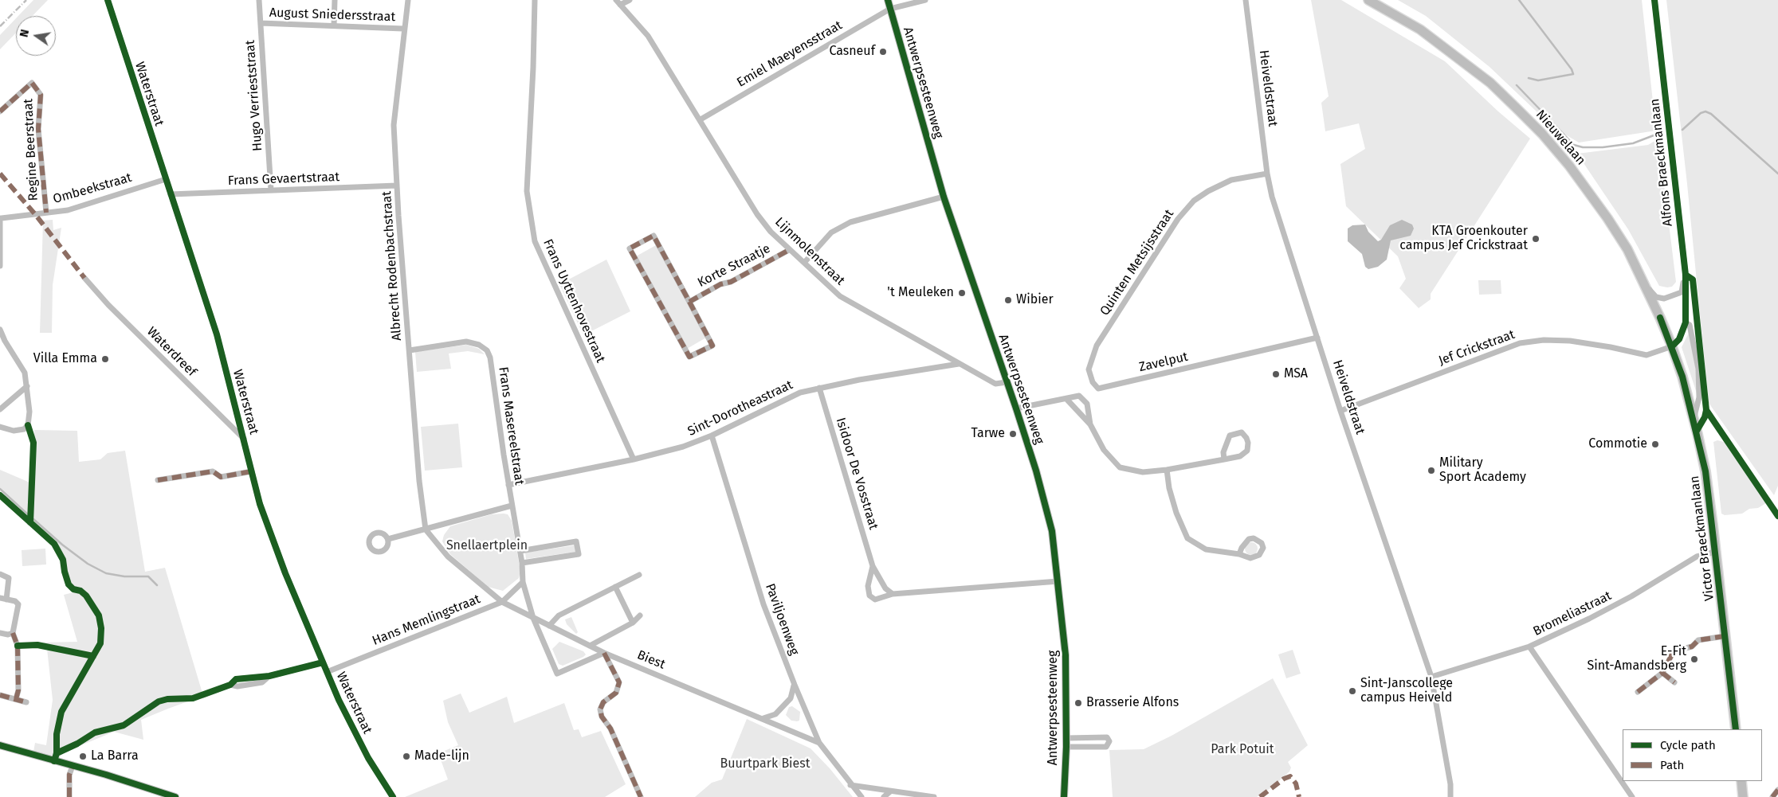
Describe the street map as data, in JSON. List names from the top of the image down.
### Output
{
  "streets": {
    "main road": ["Antwerpsesteenweg", "Nieuwelaan", "Victor Braeckmanlaan"],
    "street": [
      "August Sniedersstraat",
      "Emiel Maeyensstraat",
      "Heiveldstraat",
      "Waterstraat",
      "Hugo Verrieststraat",
      "Regine Beerstraat",
      "Alfons Braeckmanlaan",
      "Frans Gevaertstraat",
      "Ombeekstraat",
      "Lijnmolenstraat",
      "Quinten Metsijsstraat",
      "Albrecht Rodenbachstraat",
      "Korte Straatje",
      "Frans Uyttenhovestraat",
      "Jef Crickstraat",
      "Waterdreef",
      "Zavelput",
      "Sint-Dorotheastraat",
      "Frans Masereelstraat",
      "Isidoor De Vosstraat",
      "Bromeliastraat",
      "Paviljoenweg",
      "Hans Memlingstraat",
      "Biest"
    ]
  },
  "crossings": [
    ["August Sniedersstraat", "Hugo Verrieststraat"],
    ["August Sniedersstraat", "Albrecht Rodenbachstraat"],
    ["Emiel Maeyensstraat", "Antwerpsesteenweg"],
    ["Emiel Maeyensstraat", "Lijnmolenstraat"],
    ["Antwerpsesteenweg", "Lijnmolenstraat"],
    ["Heiveldstraat", "Quinten Metsijsstraat"],
    ["Heiveldstraat", "Jef Crickstraat"],
    ["Heiveldstraat", "Zavelput"],
    ["Heiveldstraat", "Bromeliastraat"],
    ["Waterstraat", "Frans Gevaertstraat"],
    ["Waterstraat", "Ombeekstraat"],
    ["Waterstraat", "Waterdreef"],
    ["Waterstraat", "Hans Memlingstraat"],
    ["Hugo Verrieststraat", "Frans Gevaertstraat"],
    ["Nieuwelaan", "Alfons Braeckmanlaan"],
    ["Nieuwelaan", "Jef Crickstraat"],
    ["Nieuwelaan", "Victor Braeckmanlaan"],
    ["Regine Beerstraat", "Ombeekstraat"],
    ["Alfons Braeckmanlaan", "Jef Crickstraat"],
    ["Alfons Braeckmanlaan", "Victor Braeckmanlaan"],
    ["Frans Gevaertstraat", "Albrecht Rodenbachstraat"],
    ["Lijnmolenstraat", "Korte Straatje"],
    ["Lijnmolenstraat", "Sint-Dorotheastraat"],
    ["Quinten Metsijsstraat", "Zavelput"],
    ["Albrecht Rodenbachstraat", "Frans Masereelstraat"],
    ["Frans Uyttenhovestraat", "Sint-Dorotheastraat"],
    ["Jef Crickstraat", "Victor Braeckmanlaan"],
    ["Sint-Dorotheastraat", "Frans Masereelstraat"],
    ["Sint-Dorotheastraat", "Isidoor De Vosstraat"],
    ["Sint-Dorotheastraat", "Paviljoenweg"],
    ["Frans Masereelstraat", "Biest"],
    ["Victor Braeckmanlaan", "Bromeliastraat"],
    ["Paviljoenweg", "Biest"]
  ],
  "parks": ["Snellaertplein", "Park Potuit", "Buurtpark Biest"],
  "places": [
    "Casneuf",
    "KTA Groenkouter campus Jef Crickstraat",
    "'t Meuleken",
    "Wibier",
    "Villa Emma",
    "MSA",
    "Tarwe",
    "Commotie",
    "Military Sport Academy",
    "E-Fit Sint-Amandsberg",
    "Sint-Janscollege campus Heiveld",
    "Brasserie Alfons",
    "La Barra",
    "Made-lijn"
  ],
  "legend": ["Cycle path", "Path"],
  "north": "left"
}
